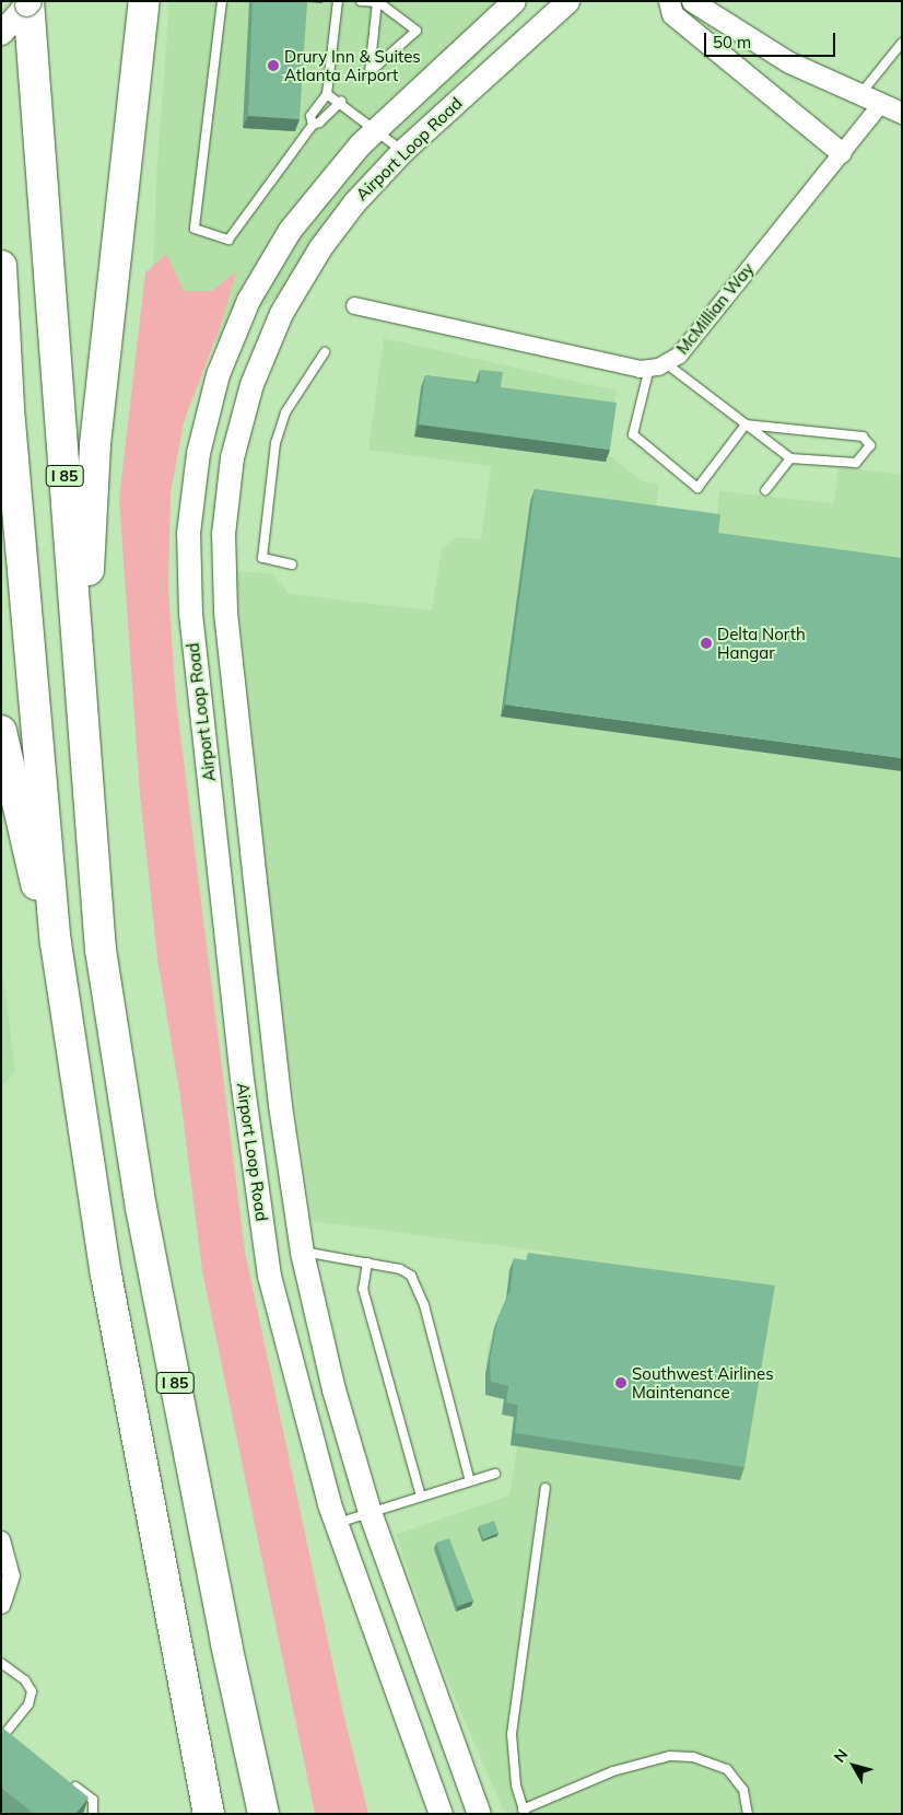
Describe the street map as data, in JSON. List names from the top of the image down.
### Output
{
  "streets": {
    "highway": ["I 85"],
    "main road": ["Airport Loop Road"],
    "street": ["McMillian Way"]
  },
  "places": ["Drury Inn & Suites Atlanta Airport", "Delta North Hangar", "Southwest Airlines Maintenance"],
  "scale_bar": "50 m",
  "north": "top left"
}
